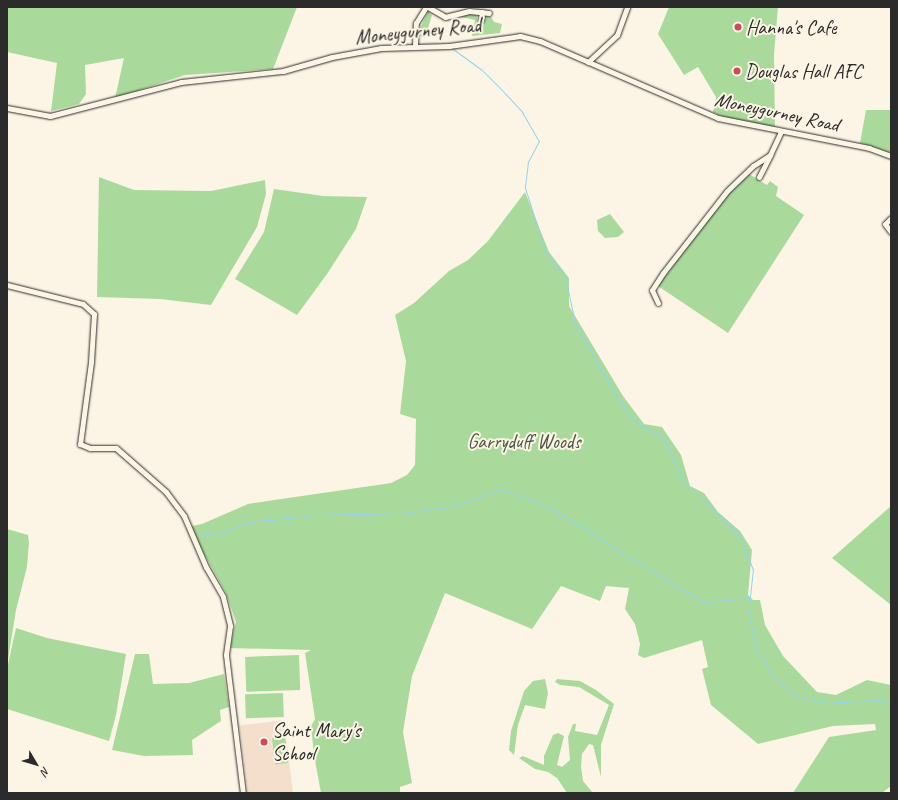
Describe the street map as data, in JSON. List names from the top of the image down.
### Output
{
  "streets": {
    "street": ["Moneygurney Road"]
  },
  "parks": ["Garryduff Woods"],
  "places": ["Hanna's Cafe", "Douglas Hall AFC", "Saint Mary's School"],
  "north": "bottom right"
}
